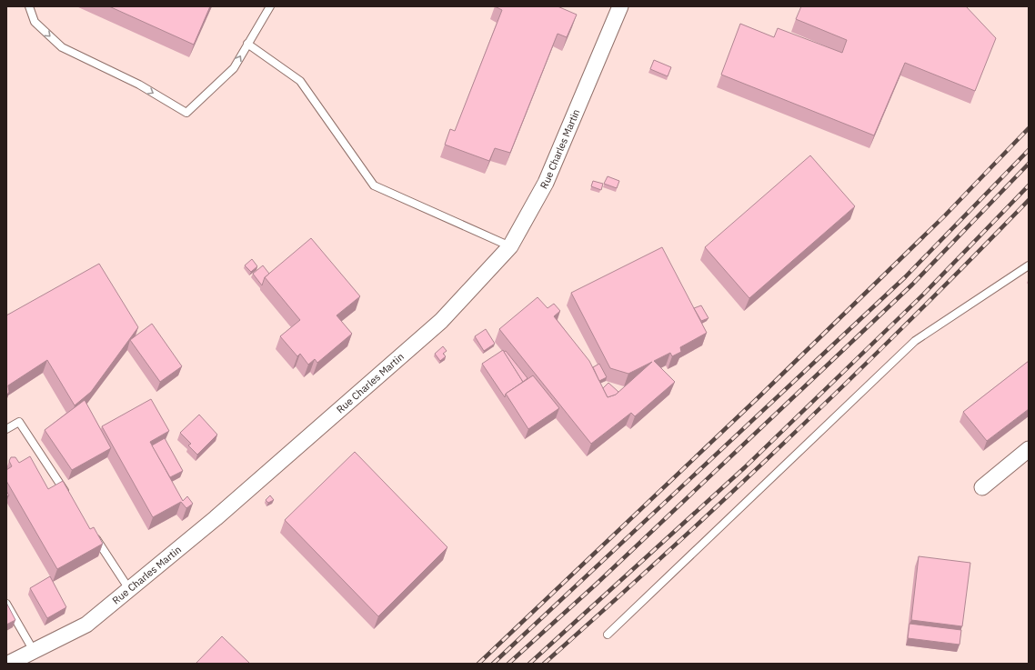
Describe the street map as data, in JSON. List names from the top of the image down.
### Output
{
  "streets": {
    "street": ["Rue Charles Martin"]
  }
}
